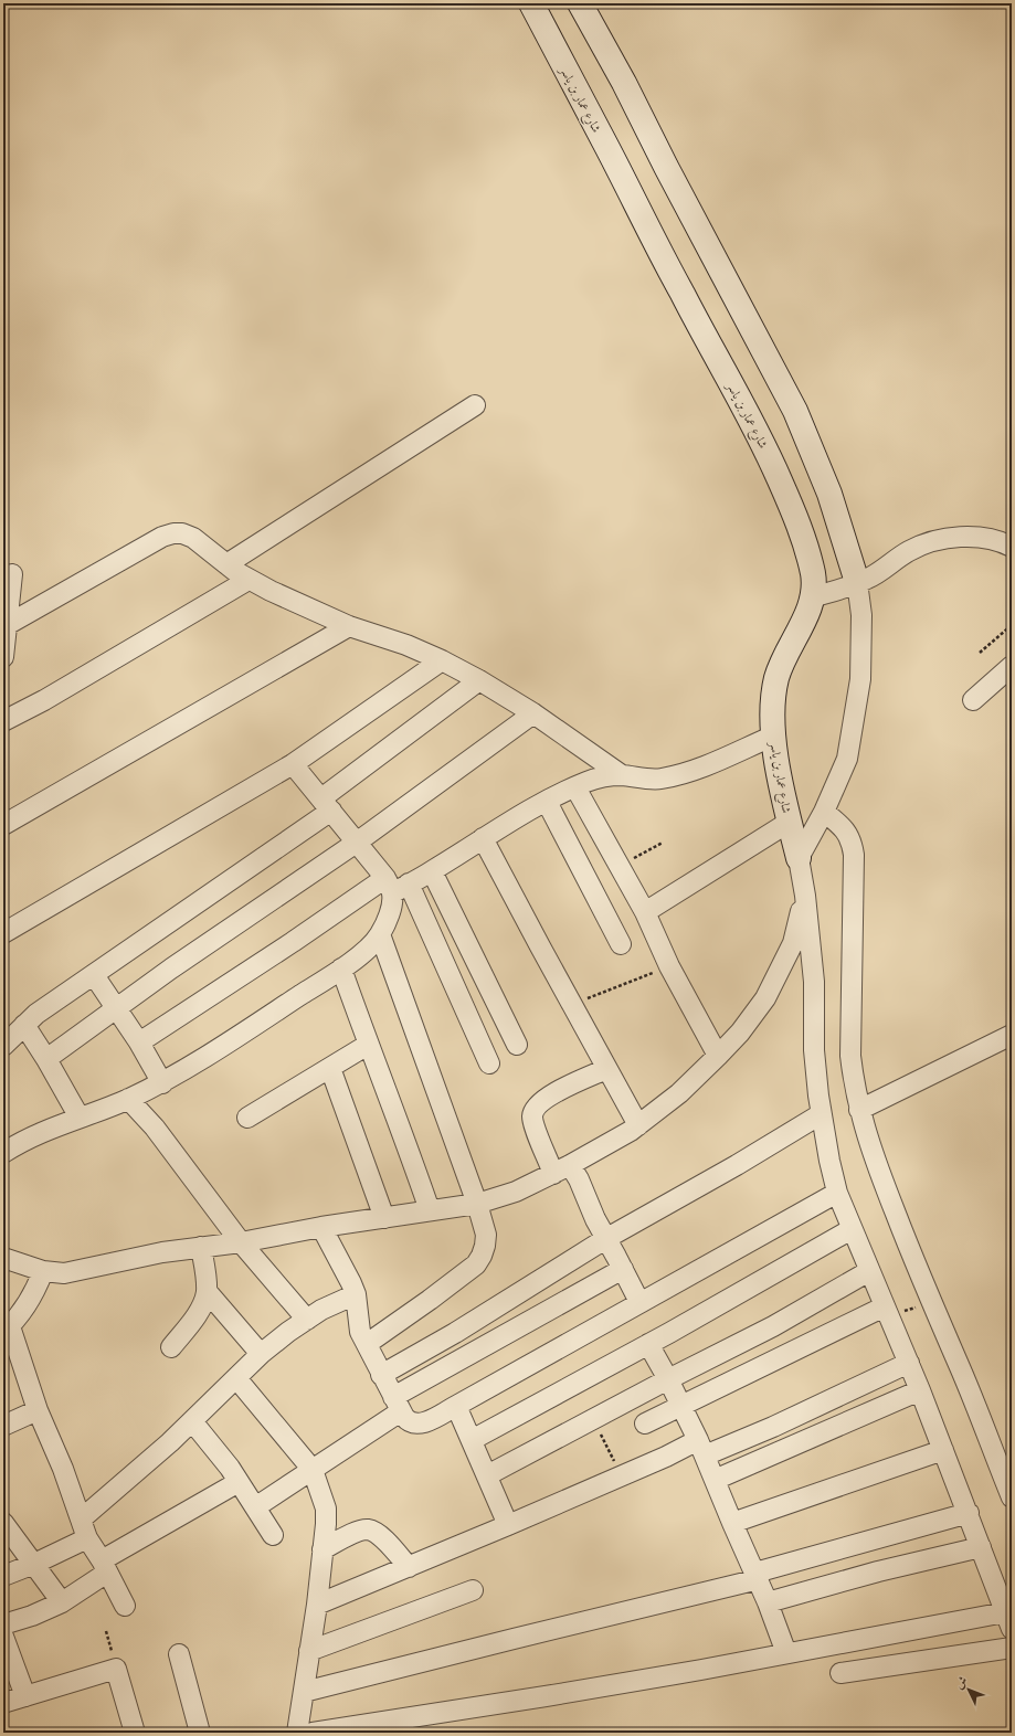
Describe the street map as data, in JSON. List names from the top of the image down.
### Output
{
  "streets": {
    "street": ["شارع عمار بن ياسر"]
  },
  "north": "top left"
}
